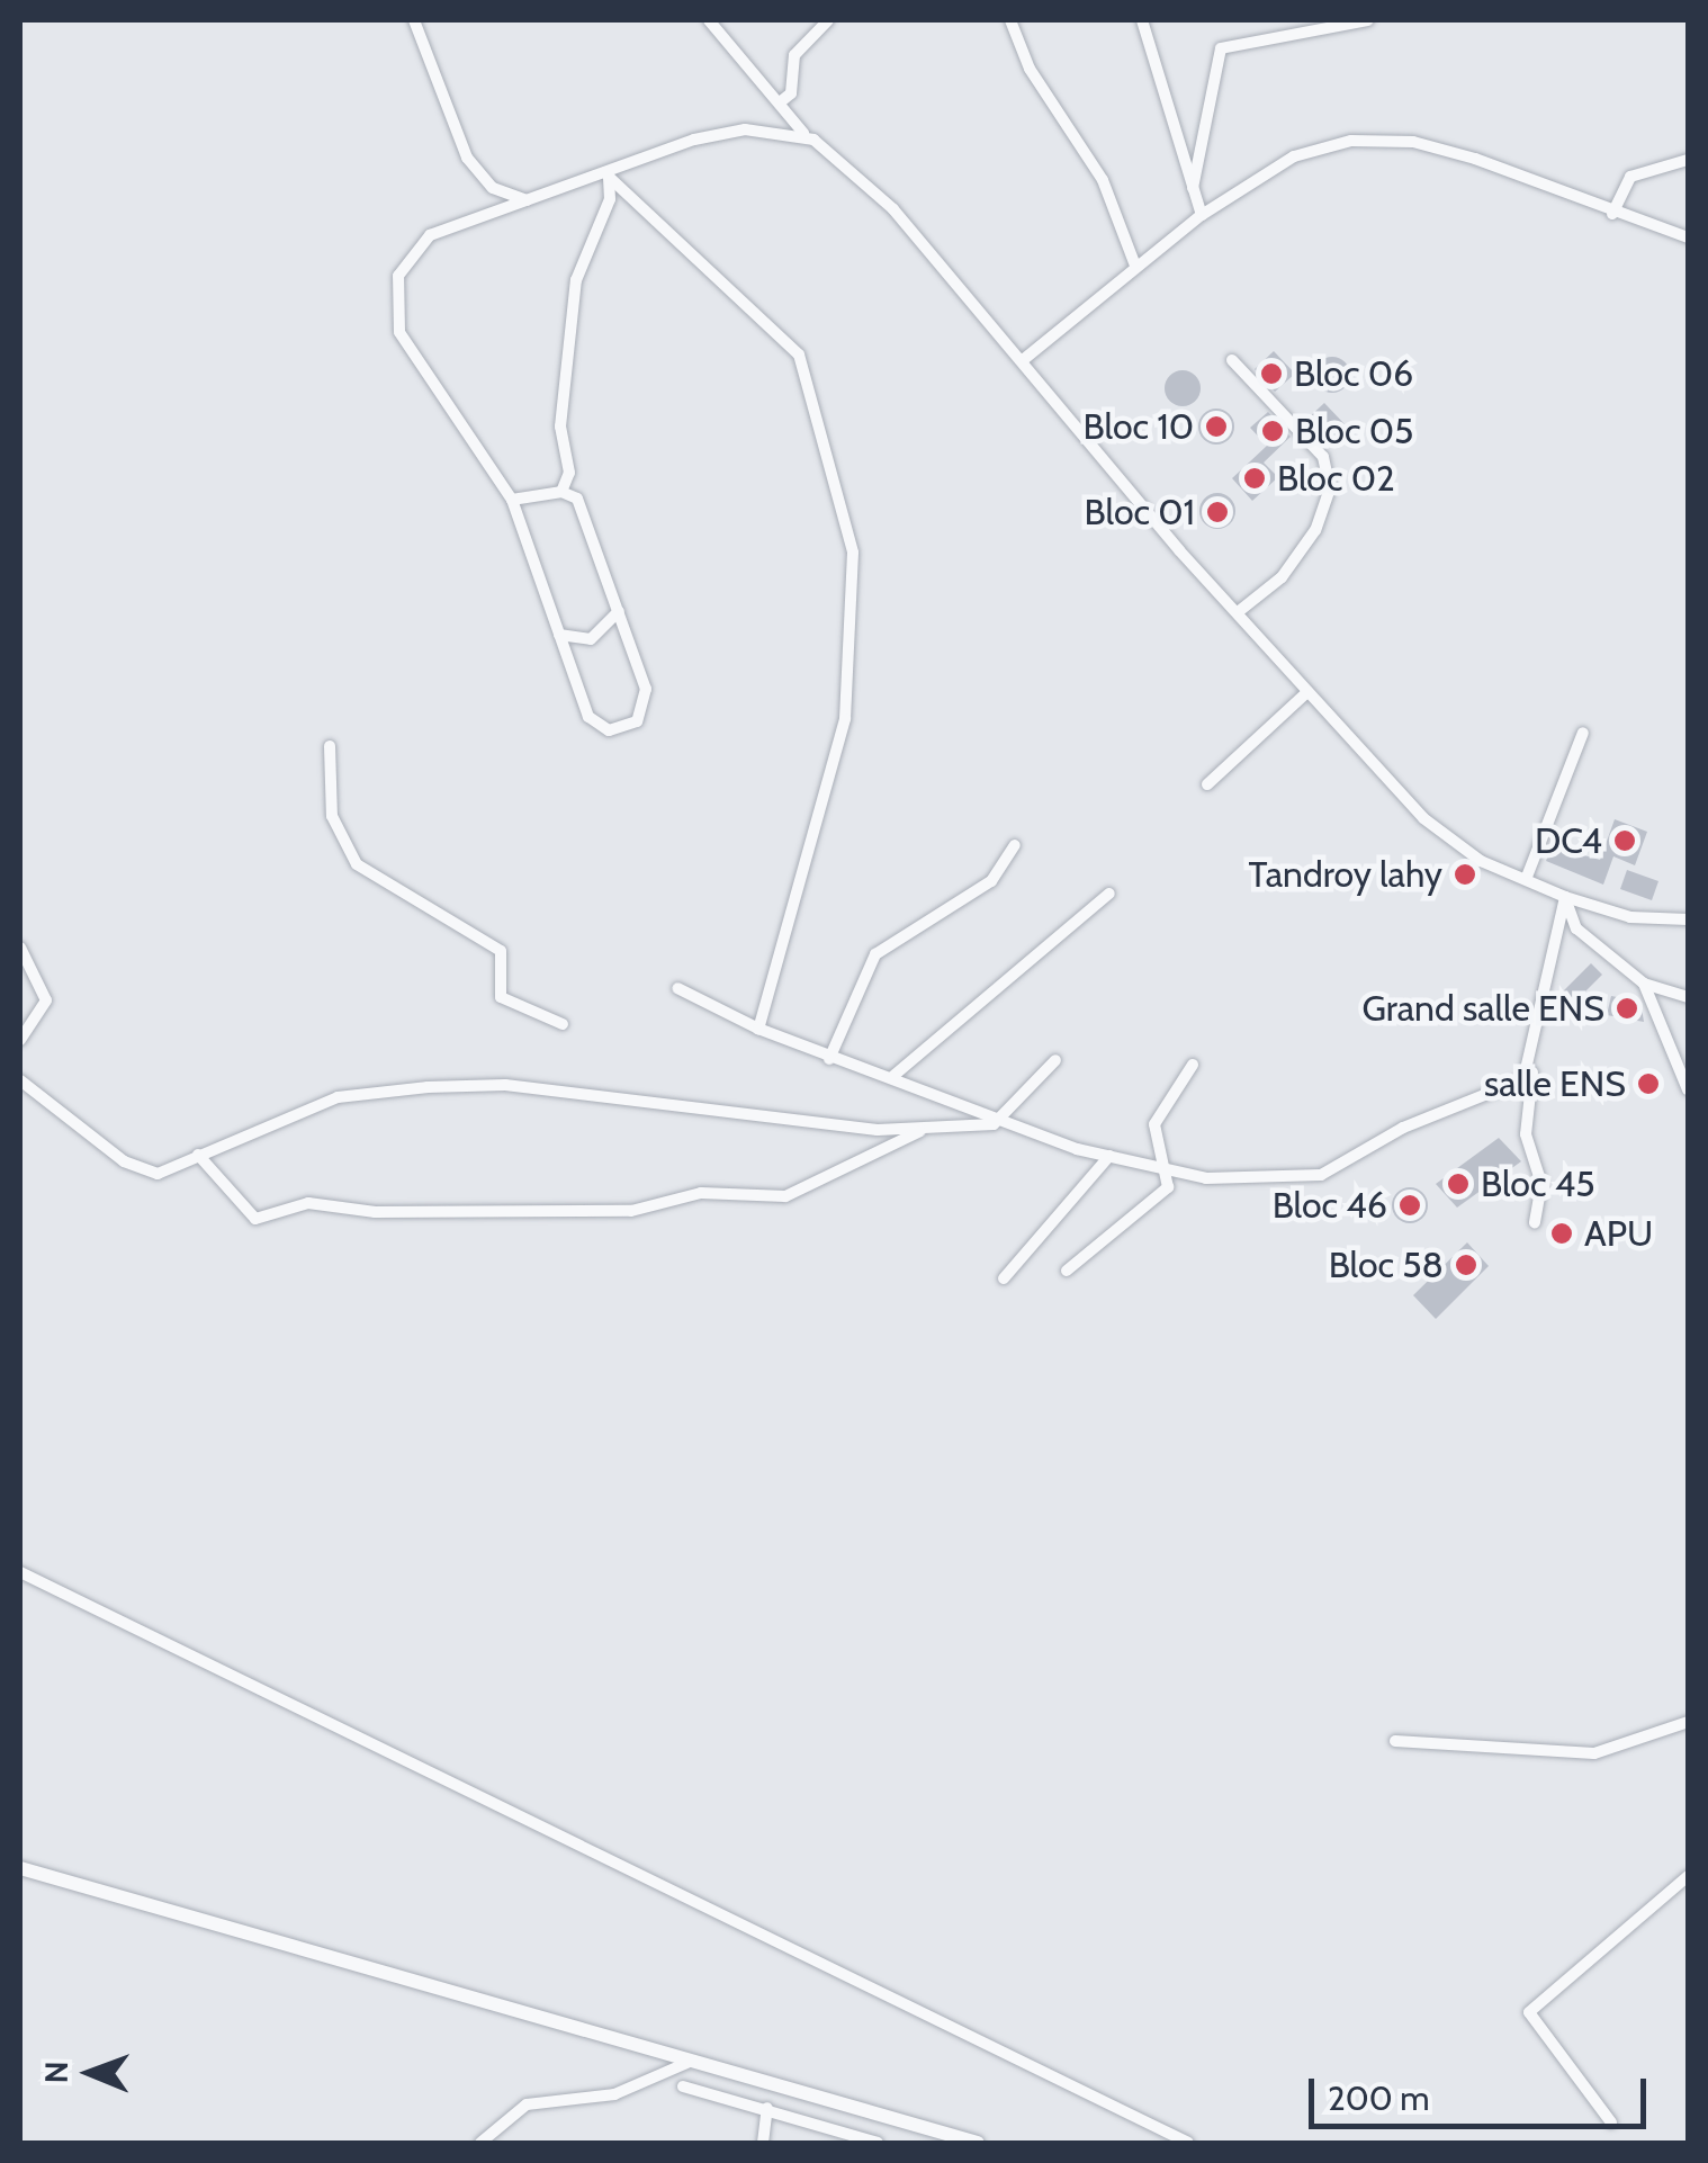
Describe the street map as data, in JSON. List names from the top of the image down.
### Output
{
  "places": [
    "Bloc 06",
    "Bloc 10",
    "Bloc 05",
    "Bloc 02",
    "Bloc 01",
    "DC4",
    "Tandroy lahy",
    "Grand salle ENS",
    "salle ENS",
    "Bloc 45",
    "Bloc 46",
    "APU",
    "Bloc 58"
  ],
  "scale_bar": "200 m",
  "north": "left"
}
